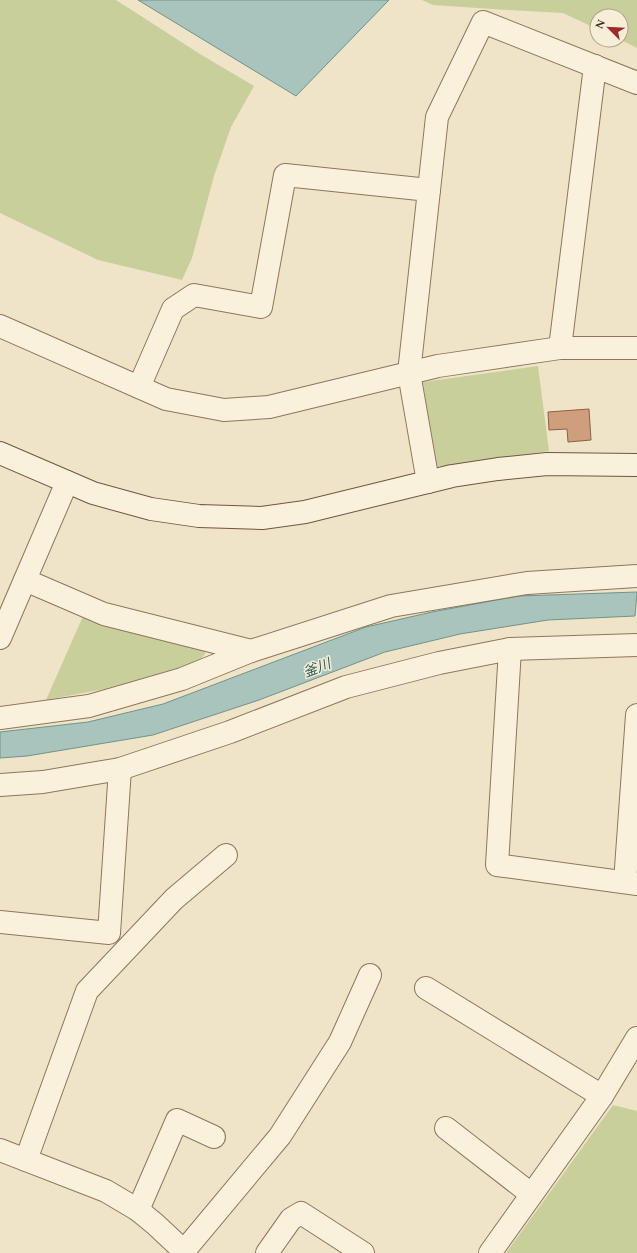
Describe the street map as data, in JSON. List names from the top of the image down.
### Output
{
  "water": ["釜川"],
  "north": "top left"
}
